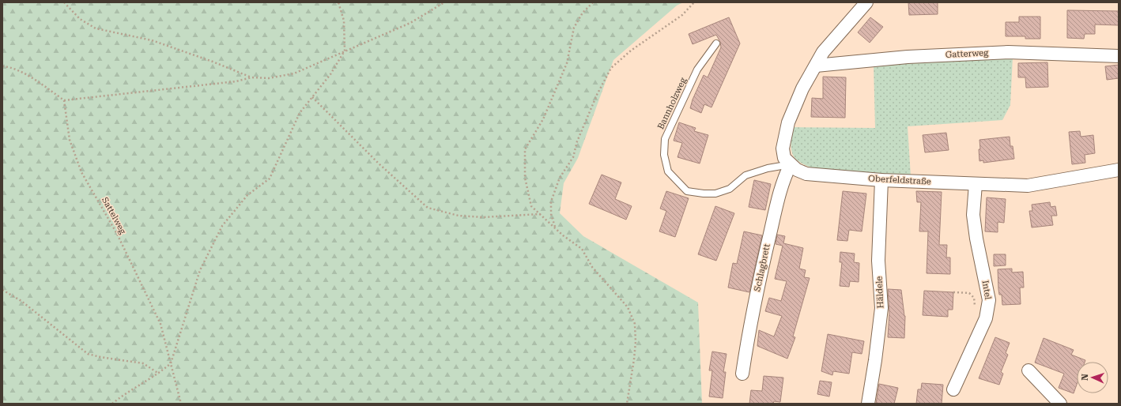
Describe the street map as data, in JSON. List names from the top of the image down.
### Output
{
  "streets": {
    "street": [
      "Gatterweg",
      "Oberfeldstraße",
      "Schlagbrett",
      "Intel",
      "Häldele"
    ],
    "lane": ["Bannholzweg"],
    "path": ["Sattelweg"]
  },
  "crossings": [
    ["Gatterweg", "Oberfeldstraße"],
    ["Bannholzweg", "Oberfeldstraße"],
    ["Bannholzweg", "Schlagbrett"],
    ["Oberfeldstraße", "Schlagbrett"],
    ["Oberfeldstraße", "Intel"],
    ["Oberfeldstraße", "Häldele"]
  ],
  "north": "left"
}
